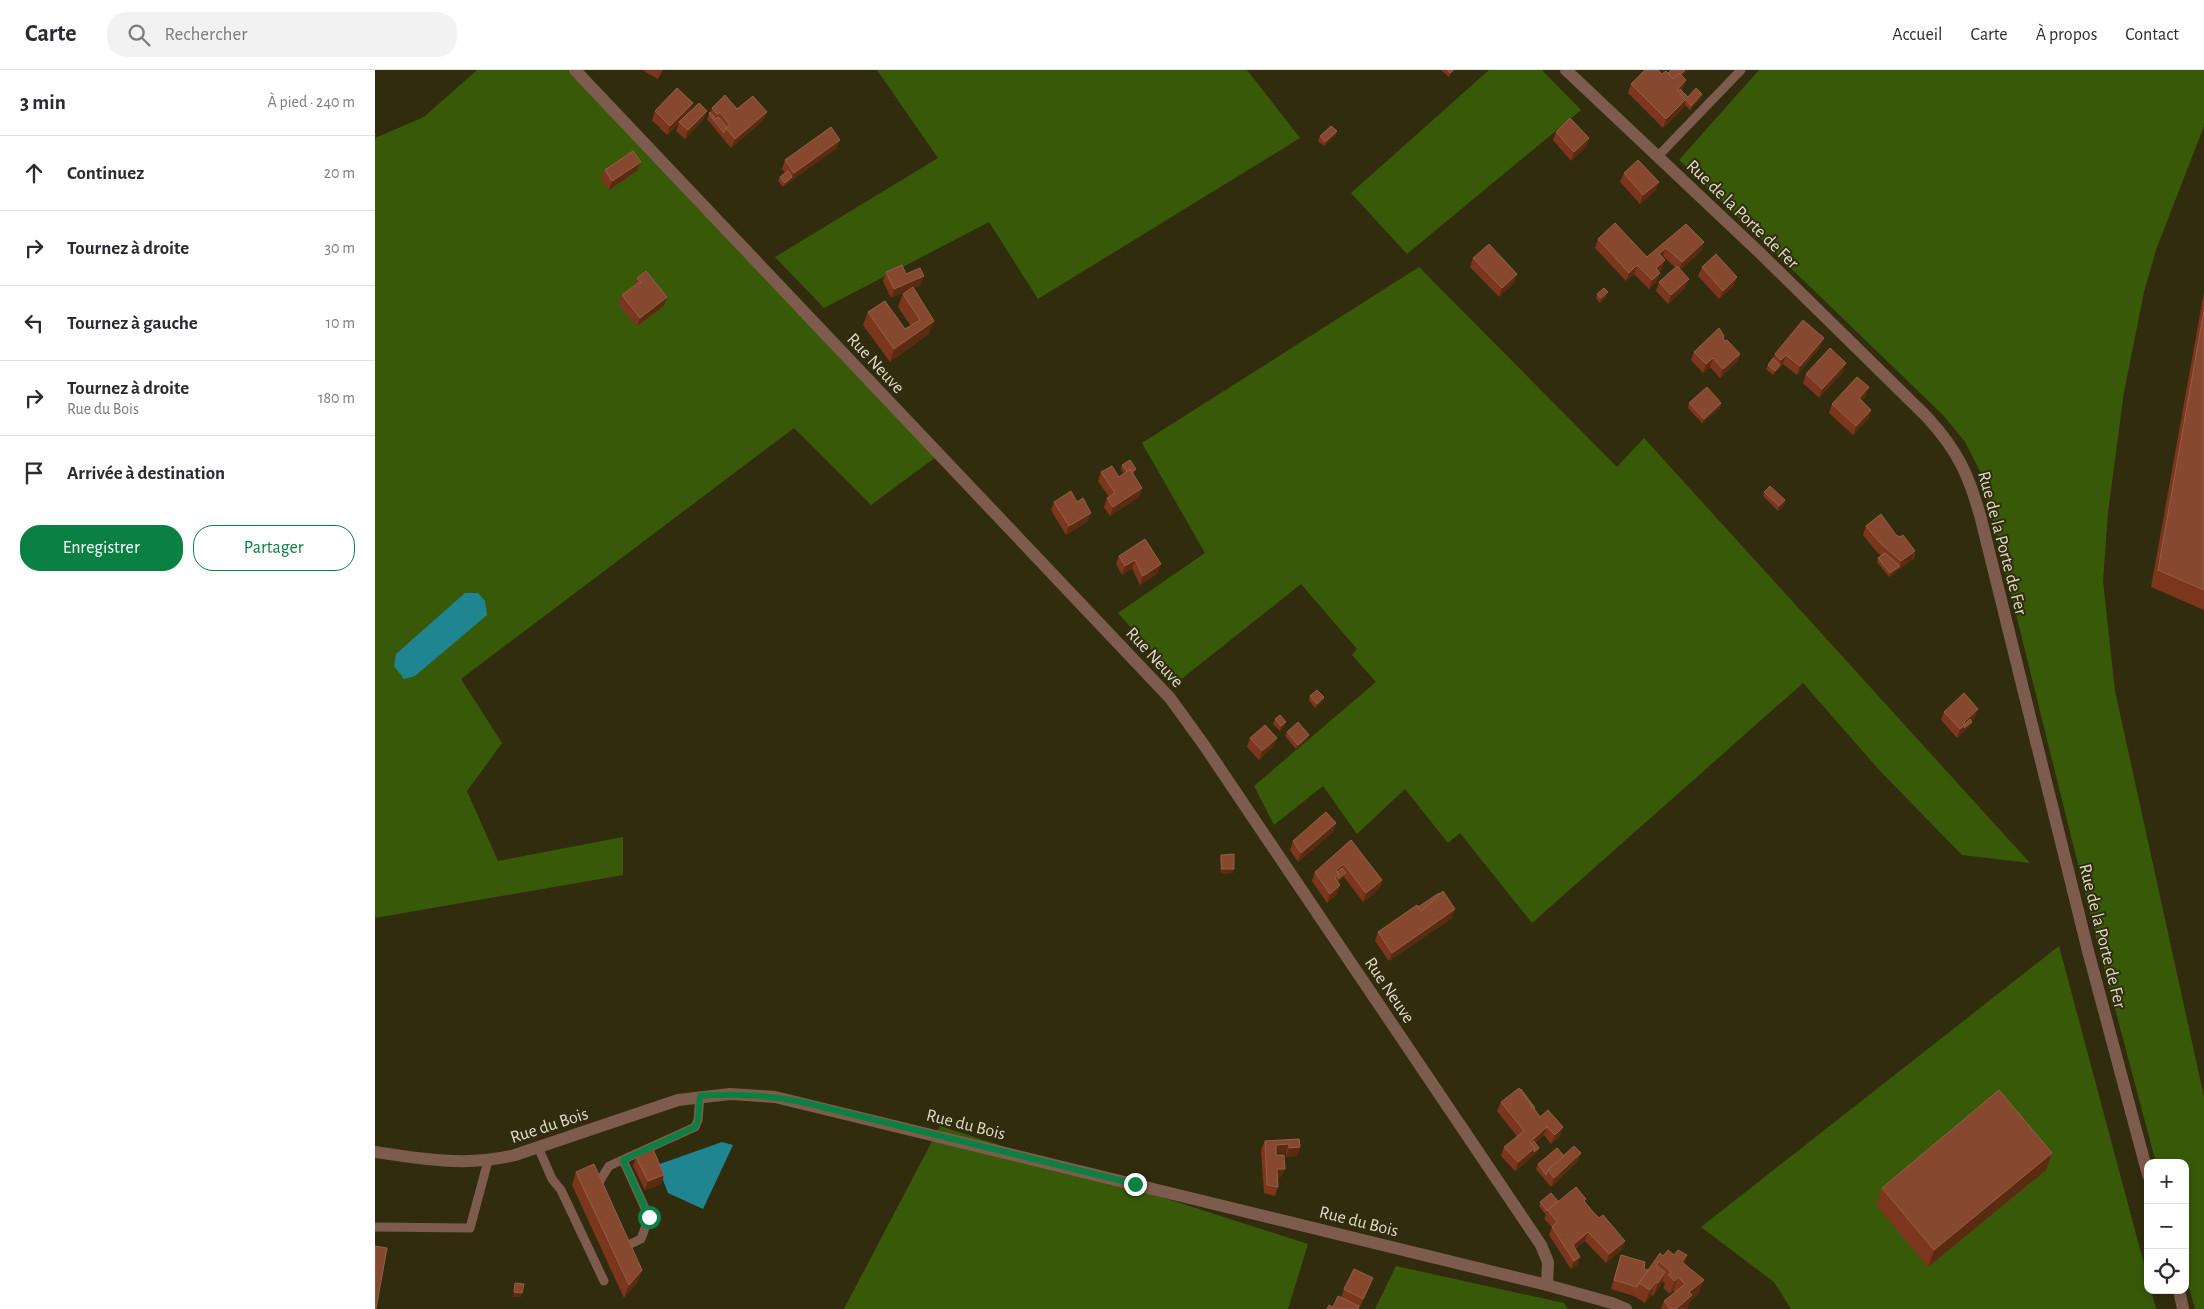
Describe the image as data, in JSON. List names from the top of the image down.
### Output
{
  "streets": {
    "street": ["Rue de la Porte de Fer", "Rue Neuve", "Rue du Bois"]
  },
  "crossings": [
    ["Rue Neuve", "Rue du Bois"]
  ],
  "page": {
    "header": "Carte",
    "search": "Rechercher",
    "nav": [
      "Accueil",
      "Carte",
      "À propos",
      "Contact"
    ],
    "heading": ["3 min", "À pied · 240 m"],
    "list": [
      ["Continuez", "20 m"],
      ["Tournez à droite", "30 m"],
      ["Tournez à gauche", "10 m"],
      ["Tournez à droite", "Rue du Bois", "180 m"],
      "Arrivée à destination"
    ],
    "buttons": ["Enregistrer", "Partager"],
    "map_buttons": ["+", "−"]
  }
}
